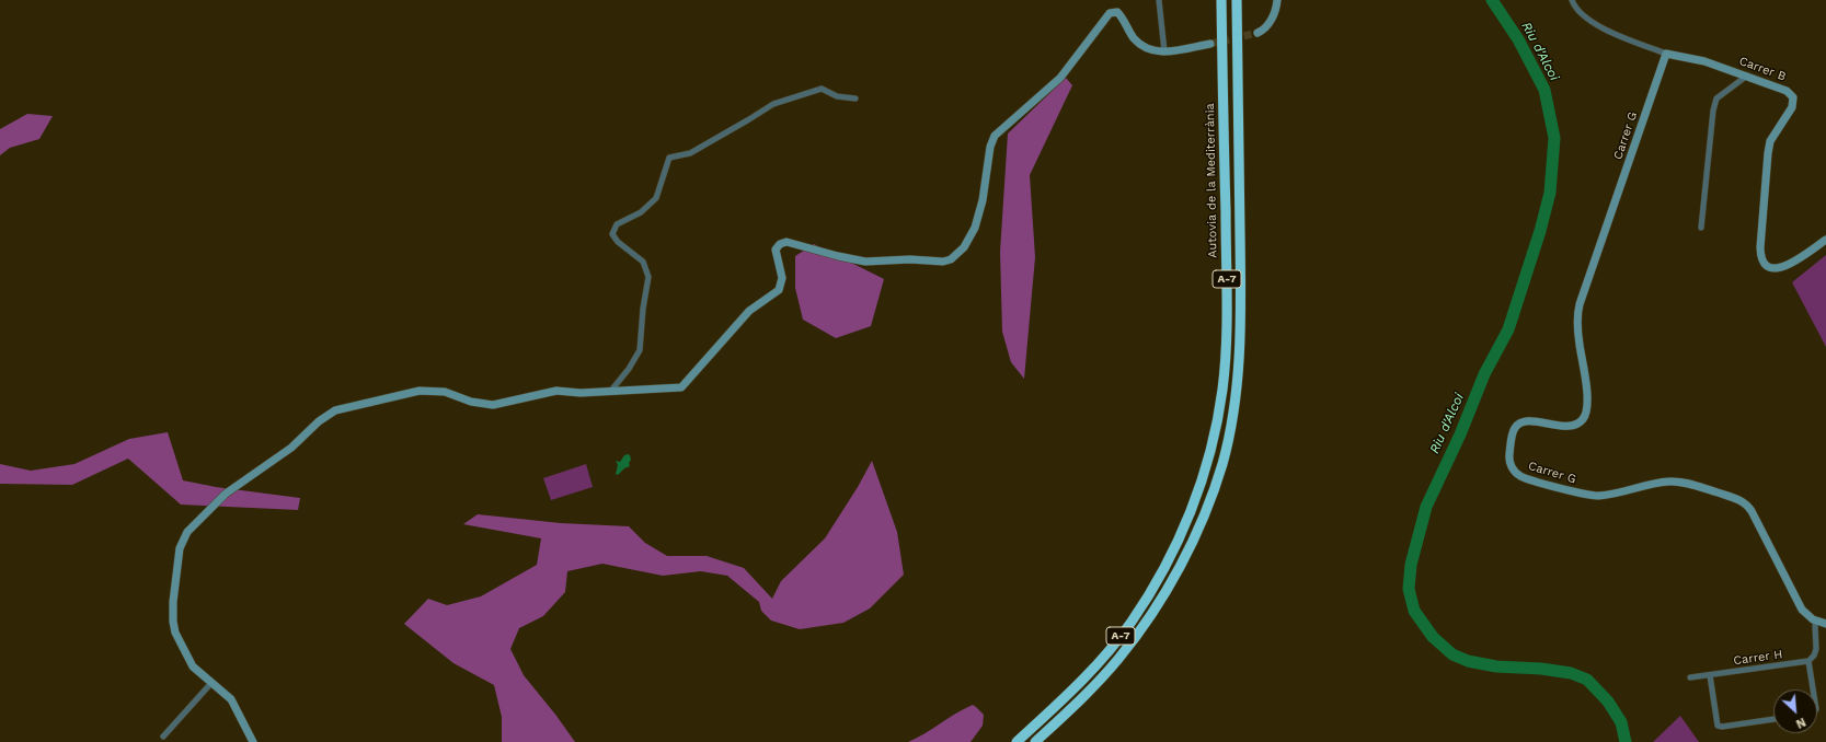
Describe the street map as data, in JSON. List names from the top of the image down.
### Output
{
  "streets": {
    "highway": ["Autovia de la Mediterrània", "A-7"],
    "street": ["Carrer B", "Carrer G", "Carrer H"]
  },
  "crossings": [
    ["Carrer B", "Carrer G"]
  ],
  "water": ["Riu d'Alcoi"],
  "north": "bottom right"
}
